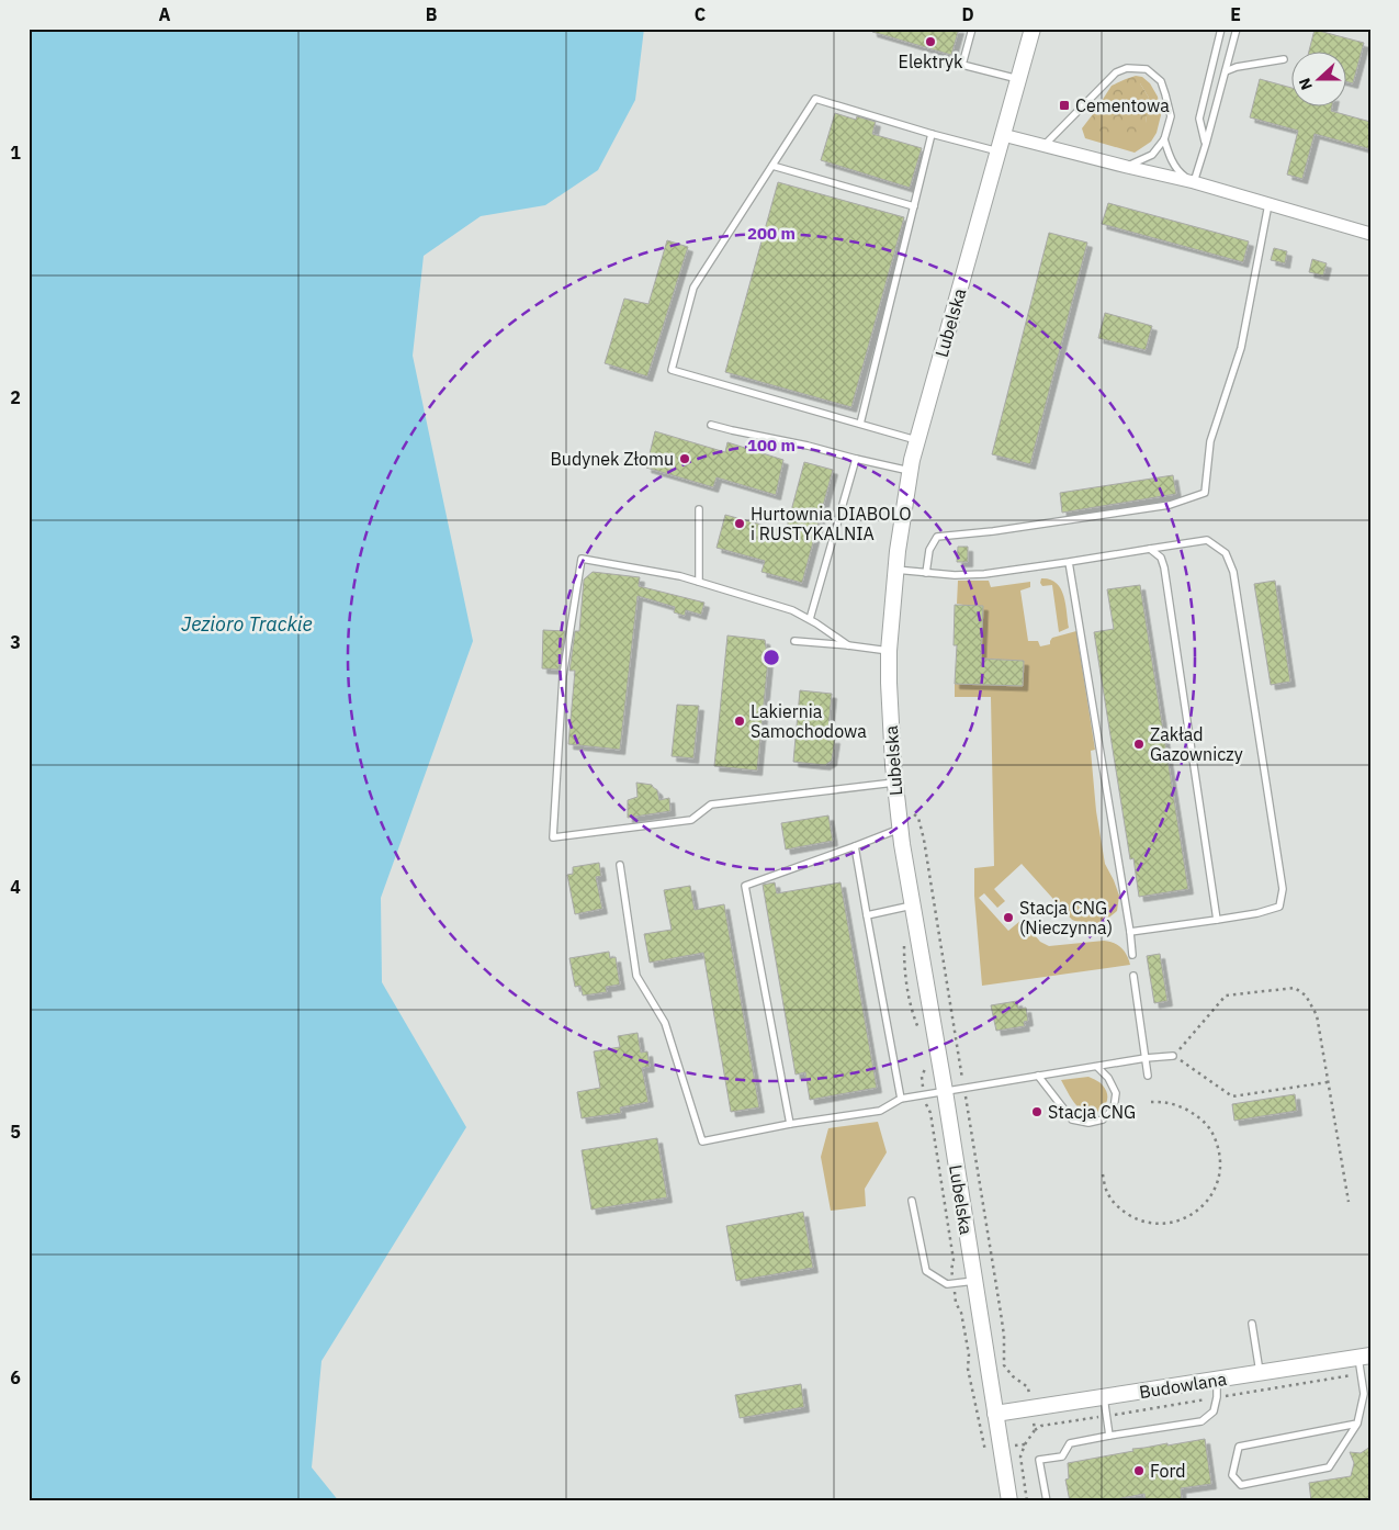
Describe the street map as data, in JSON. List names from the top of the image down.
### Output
{
  "streets": {
    "street": ["Lubelska", "Budowlana"]
  },
  "crossings": [
    ["Lubelska", "Budowlana"]
  ],
  "water": ["Jezioro Trackie"],
  "places": {
    "other": [
      "Elektryk",
      "Budynek Złomu",
      "Hurtownia DIABOLO i RUSTYKALNIA",
      "Lakiernia Samochodowa",
      "Zakład Gazowniczy",
      "Stacja CNG (Nieczynna)",
      "Stacja CNG",
      "Ford"
    ],
    "transit": ["Cementowa"]
  },
  "north": "left",
  "grid": {
    "columns": [
      "A",
      "B",
      "C",
      "D",
      "E"
    ],
    "rows": [
      "1",
      "2",
      "3",
      "4",
      "5",
      "6"
    ]
  },
  "rings": ["200 m", "100 m"]
}
